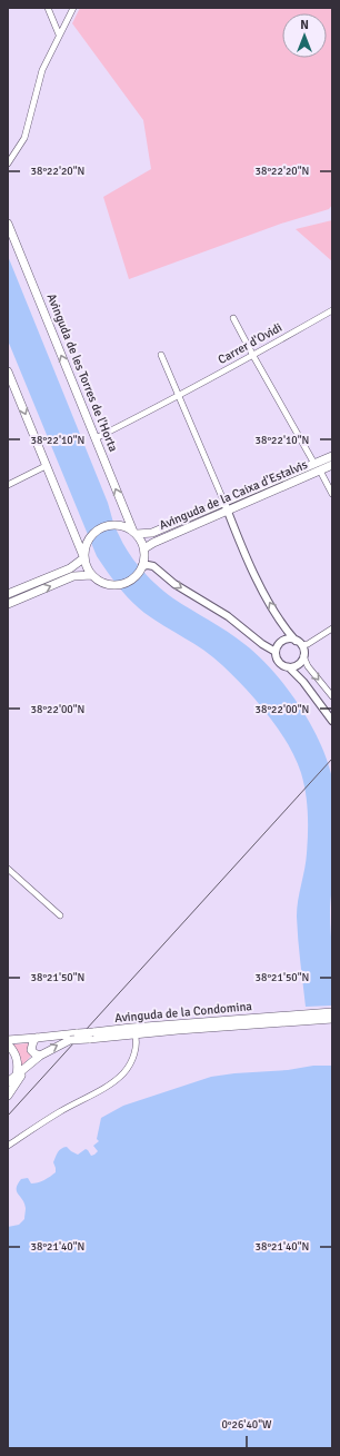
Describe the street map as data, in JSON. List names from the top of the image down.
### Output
{
  "streets": {
    "main road": ["Avinguda de les Torres de l'Horta", "Avinguda de la Caixa d'Estalvis", "Avinguda de la Condomina"],
    "street": ["Carrer d'Ovidi"]
  },
  "crossings": [
    ["Carrer d'Ovidi", "Avinguda de les Torres de l'Horta"],
    ["Avinguda de les Torres de l'Horta", "Avinguda de la Caixa d'Estalvis"]
  ],
  "north": "top",
  "coordinates": [
    "38°22'20\"N",
    "38°22'10\"N",
    "38°22'00\"N",
    "38°21'50\"N",
    "38°21'40\"N",
    "0°26'40\"W"
  ]
}
